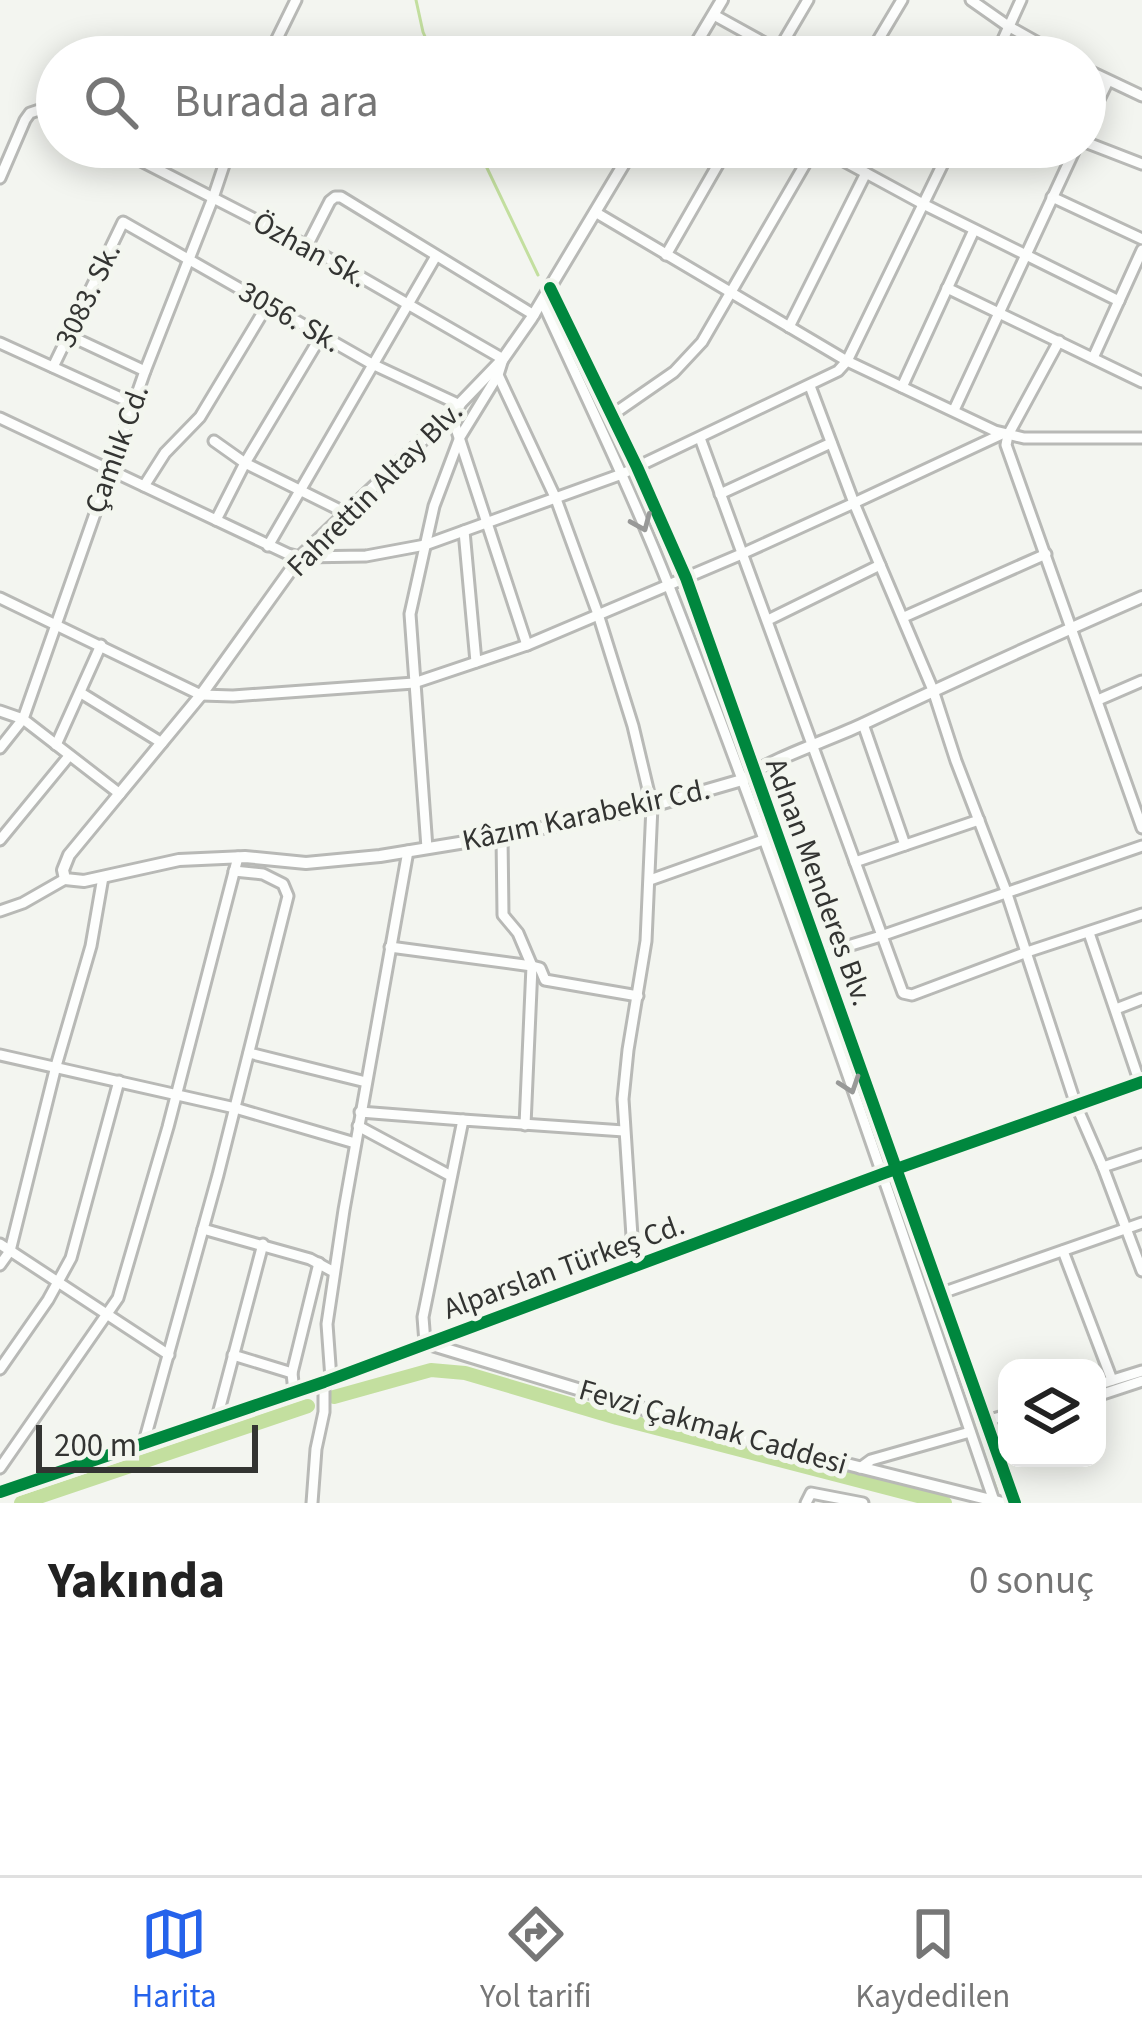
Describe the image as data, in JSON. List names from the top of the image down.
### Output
{
  "streets": {
    "street": [
      "Özhan Sk.",
      "3083. Sk.",
      "3056. Sk.",
      "Çamlık Cd.",
      "Fahrettin Altay Blv.",
      "Kâzım Karabekir Cd.",
      "Adnan Menderes Blv.",
      "Alparslan Türkeş Cd.",
      "Fevzi Çakmak Caddesi"
    ]
  },
  "crossings": [
    ["Özhan Sk.", "Çamlık Cd."],
    ["Özhan Sk.", "Fahrettin Altay Blv."],
    ["3083. Sk.", "3056. Sk."],
    ["3056. Sk.", "Çamlık Cd."],
    ["3056. Sk.", "Fahrettin Altay Blv."],
    ["Fahrettin Altay Blv.", "Kâzım Karabekir Cd."],
    ["Fahrettin Altay Blv.", "Adnan Menderes Blv."],
    ["Kâzım Karabekir Cd.", "Adnan Menderes Blv."],
    ["Adnan Menderes Blv.", "Alparslan Türkeş Cd."],
    ["Adnan Menderes Blv.", "Fevzi Çakmak Caddesi"],
    ["Alparslan Türkeş Cd.", "Fevzi Çakmak Caddesi"]
  ],
  "scale_bar": "200 m",
  "page": {
    "search": "Burada ara",
    "scale": "200 m",
    "heading": ["Yakında", "0 sonuç"],
    "nav": ["Harita", "Yol tarifi", "Kaydedilen"]
  }
}
